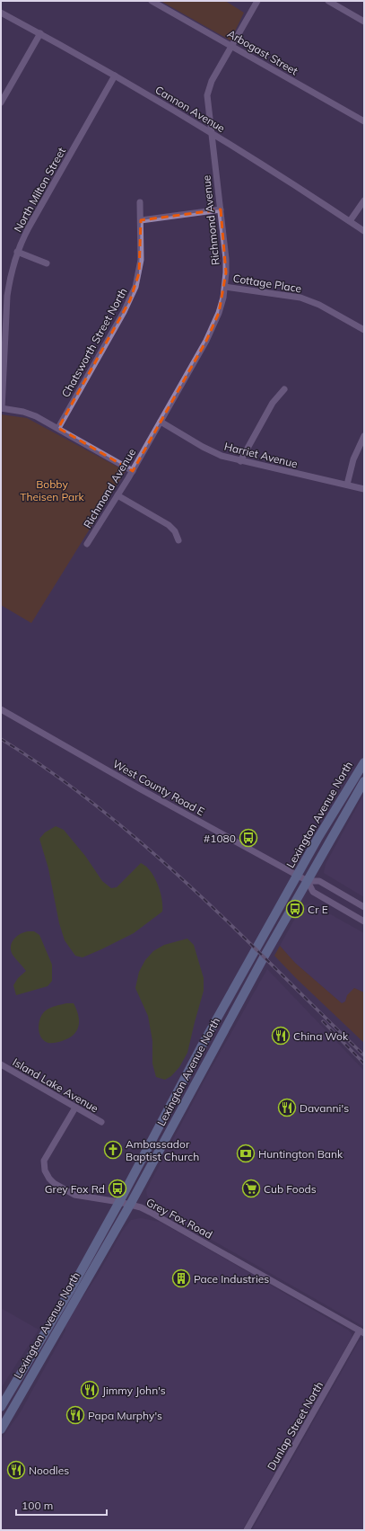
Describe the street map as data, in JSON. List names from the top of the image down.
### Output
{
  "streets": {
    "main road": ["Lexington Avenue North"],
    "street": [
      "Arbogast Street",
      "Cannon Avenue",
      "North Milton Street",
      "Richmond Avenue",
      "Cottage Place",
      "Chatsworth Street North",
      "Harriet Avenue",
      "West County Road E",
      "Island Lake Avenue",
      "Grey Fox Road",
      "Dunlap Street North"
    ]
  },
  "crossings": [
    ["Arbogast Street", "Richmond Avenue"],
    ["Cannon Avenue", "North Milton Street"],
    ["Cannon Avenue", "Richmond Avenue"],
    ["Richmond Avenue", "Cottage Place"],
    ["Richmond Avenue", "Harriet Avenue"],
    ["West County Road E", "Lexington Avenue North"],
    ["Lexington Avenue North", "Grey Fox Road"],
    ["Island Lake Avenue", "Grey Fox Road"],
    ["Grey Fox Road", "Dunlap Street North"]
  ],
  "parks": ["Bobby Theisen Park"],
  "places": {
    "bus stop": ["#1080", "Cr E", "Grey Fox Rd"],
    "restaurant": [
      "China Wok",
      "Davanni's",
      "Jimmy John's",
      "Papa Murphy's",
      "Noodles"
    ],
    "church": ["Ambassador Baptist Church"],
    "bank": ["Huntington Bank"],
    "supermarket": ["Cub Foods"],
    "building": ["Pace Industries"]
  },
  "scale_bar": "100 m"
}
